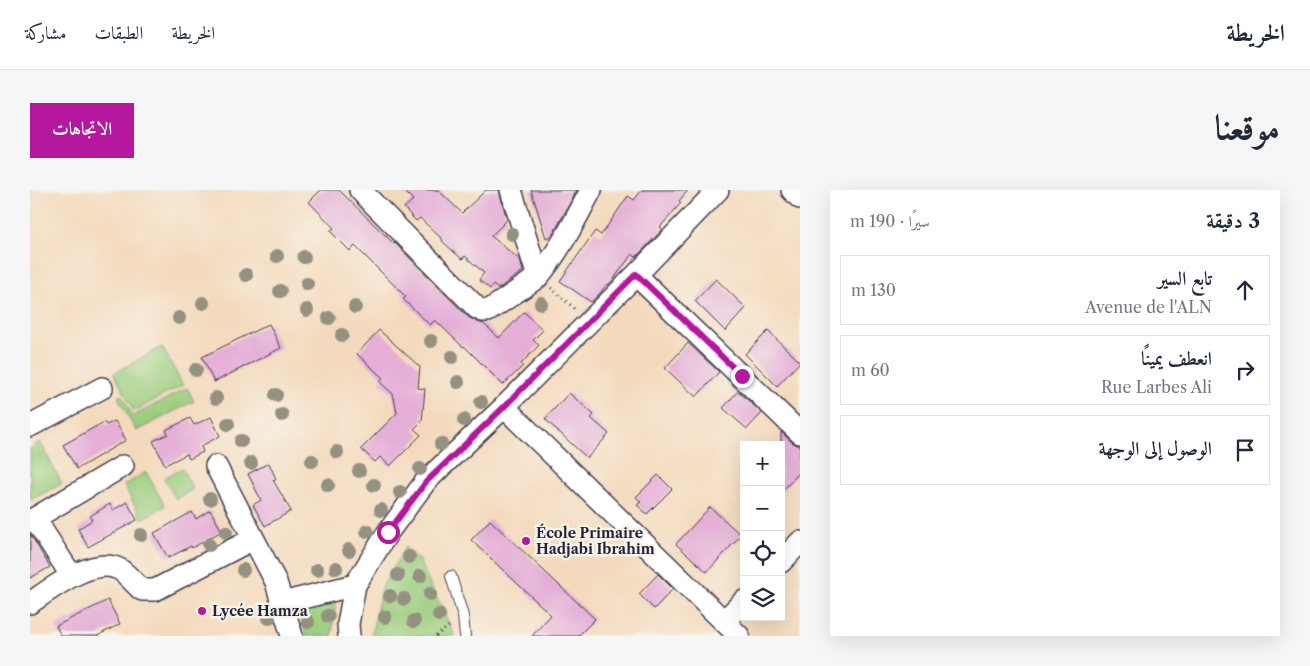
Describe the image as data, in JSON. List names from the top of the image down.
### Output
{
  "places": ["École Primaire Hadjabi Ibrahim", "Lycée Hamza"],
  "page": {
    "header": "الخريطة",
    "nav": ["الخريطة", "الطبقات", "مشاركة"],
    "title": "موقعنا",
    "buttons": "الاتجاهات",
    "heading": ["3 دقيقة", "سيرًا · 190 m"],
    "list": [
      ["تابع السير", "Avenue de l'ALN", "130 m"],
      ["انعطف يمينًا", "Rue Larbes Ali", "60 m"],
      "الوصول إلى الوجهة"
    ],
    "map_buttons": ["+", "−"]
  }
}
